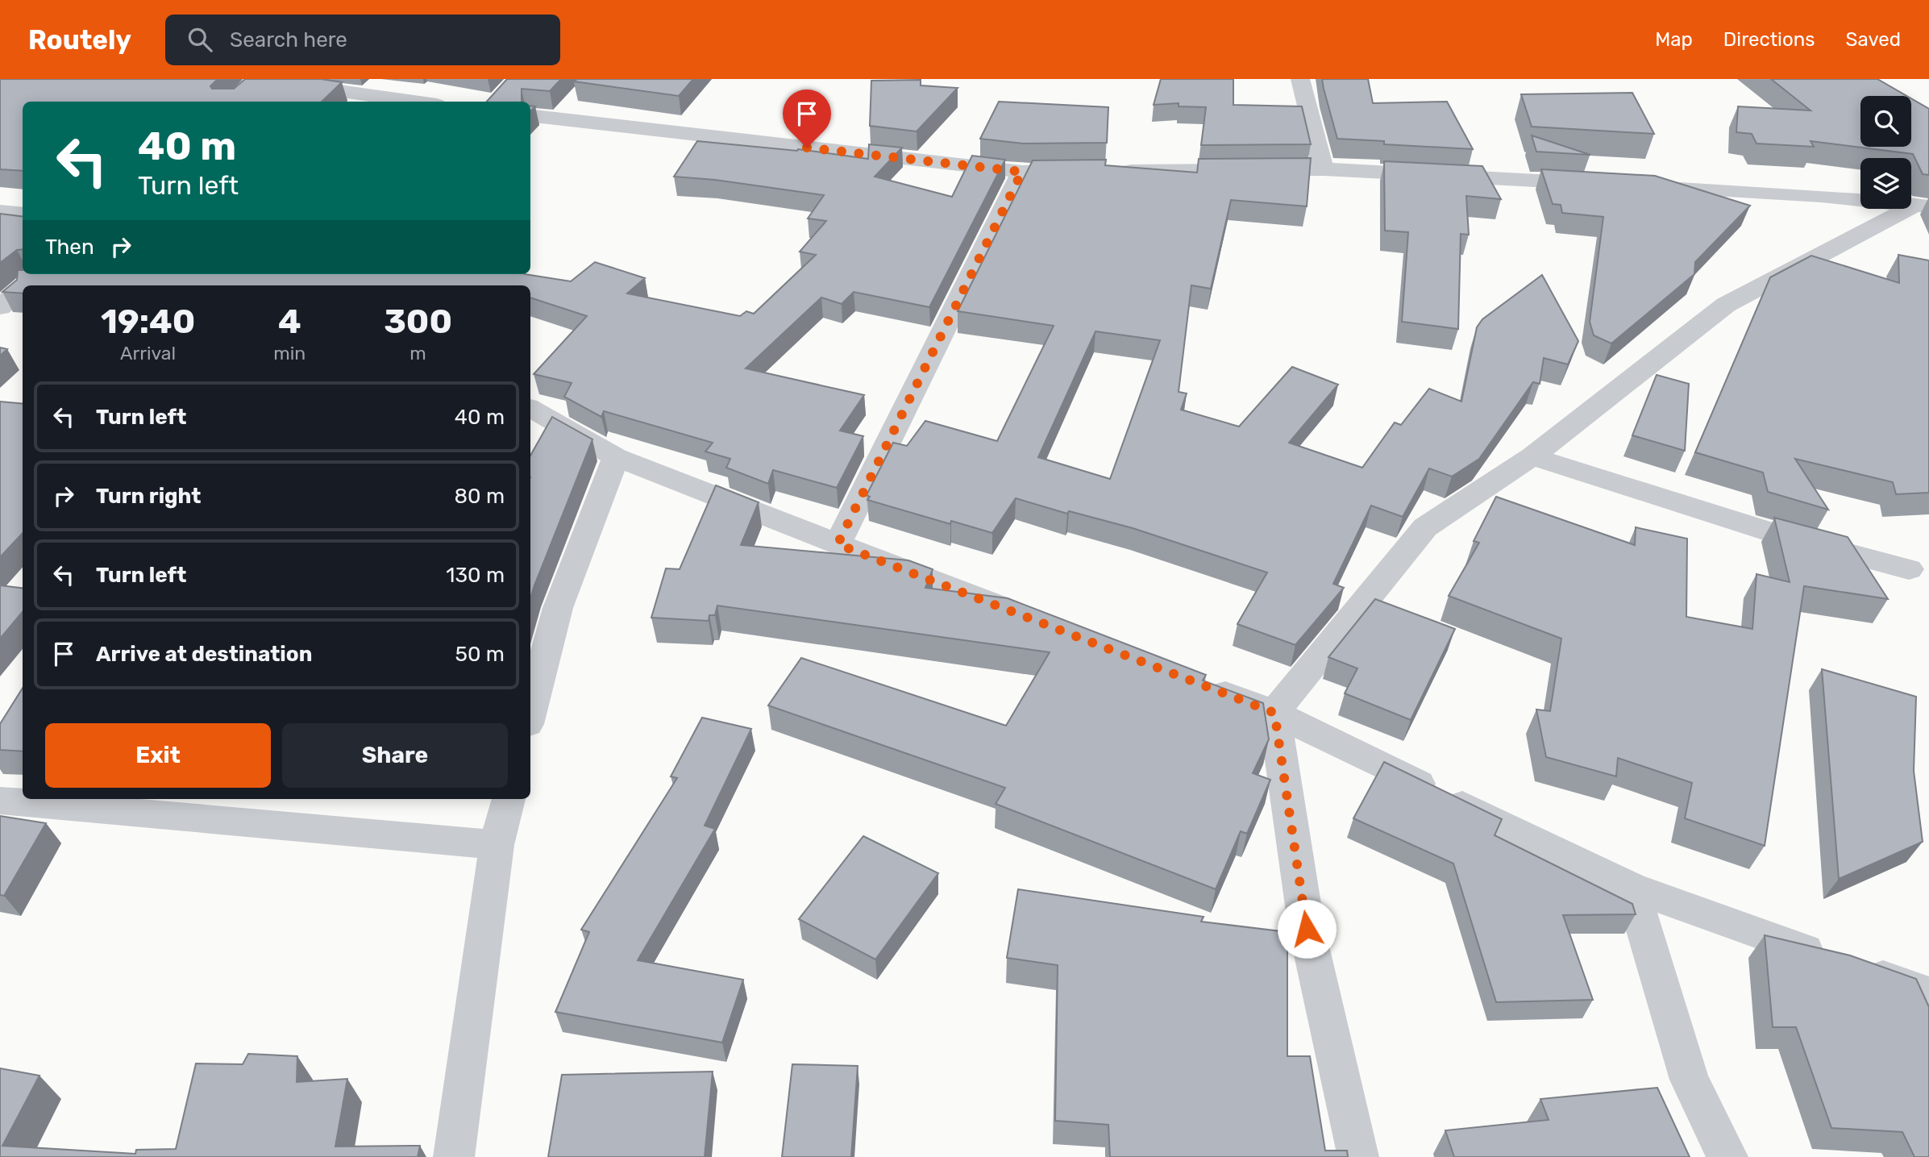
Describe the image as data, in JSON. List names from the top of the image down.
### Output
{
  "page": {
    "header": "Routely",
    "search": "Search here",
    "nav": ["Map", "Directions", "Saved"],
    "turn": ["40 m", "Turn left"],
    "then": "Then",
    "eta": [
      "19:40",
      "Arrival",
      "4",
      "min",
      "300",
      "m"
    ],
    "list": [
      {
        "name": "Turn left",
        "value": "40 m"
      },
      {
        "name": "Turn right",
        "value": "80 m"
      },
      {
        "name": "Turn left",
        "value": "130 m"
      },
      {
        "name": "Arrive at destination",
        "value": "50 m"
      }
    ],
    "buttons": ["Exit", "Share"]
  }
}
